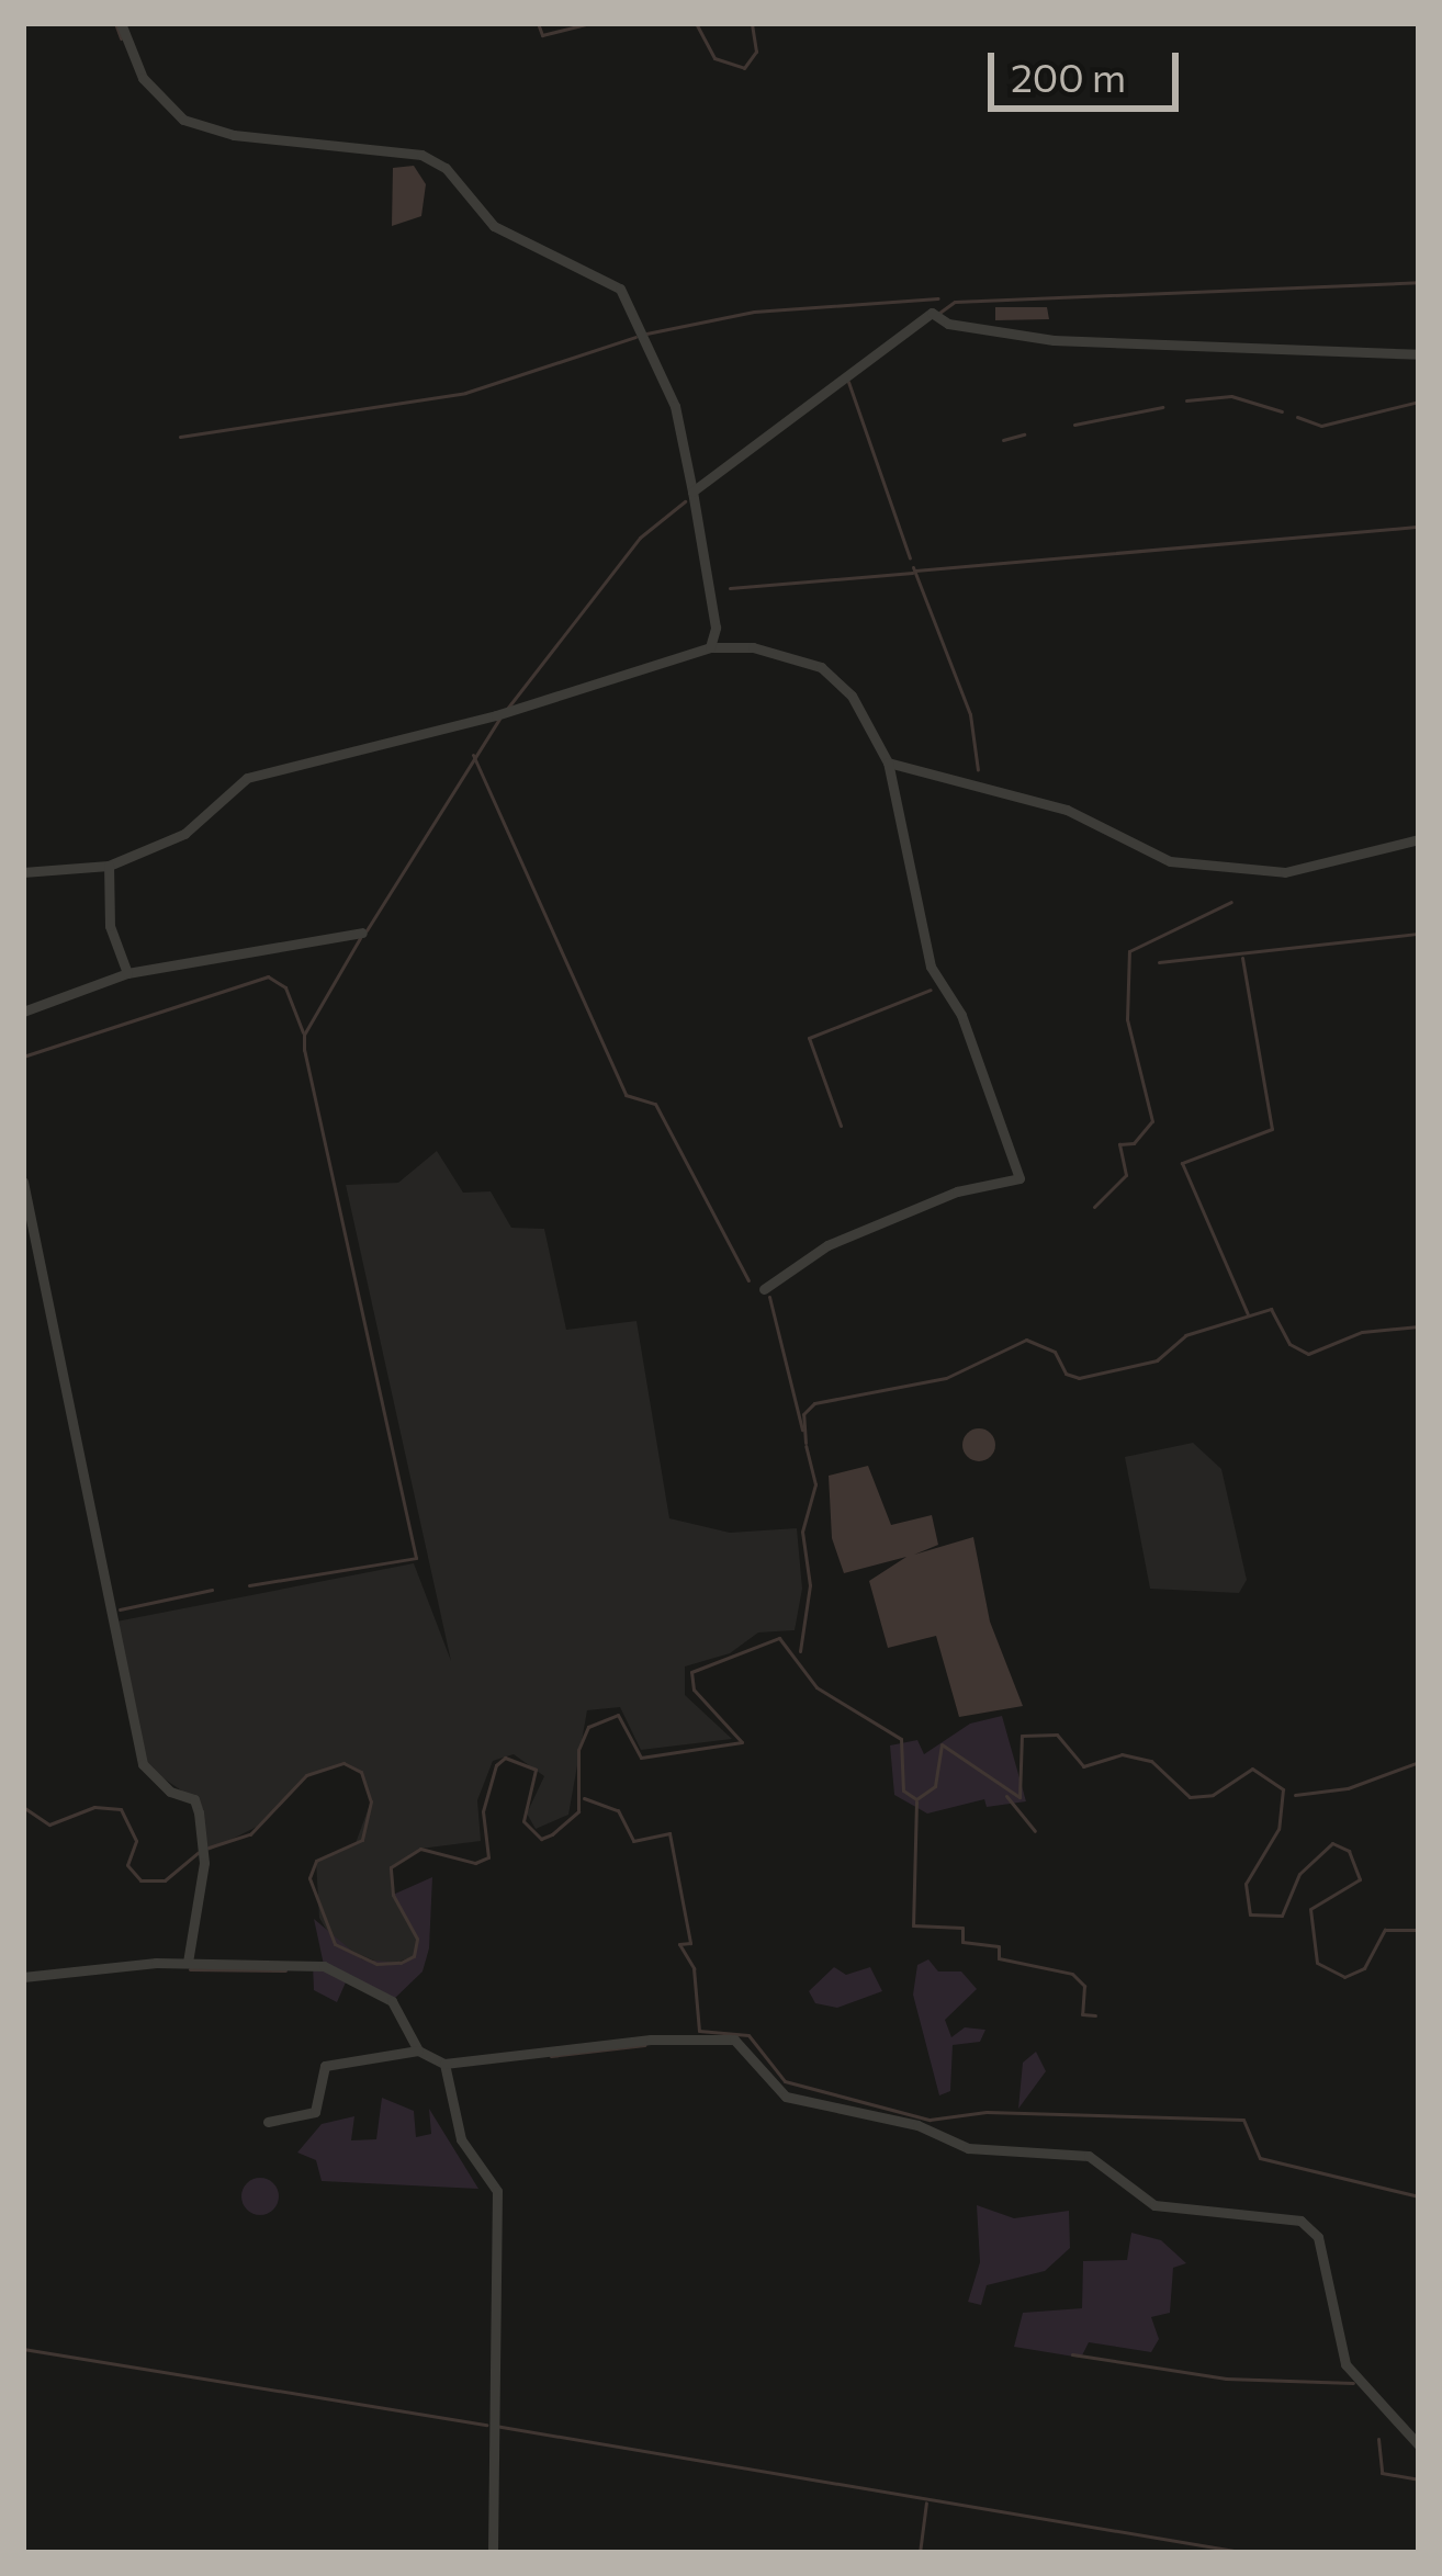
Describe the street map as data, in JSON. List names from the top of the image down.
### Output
{
  "scale_bar": "200 m"
}
